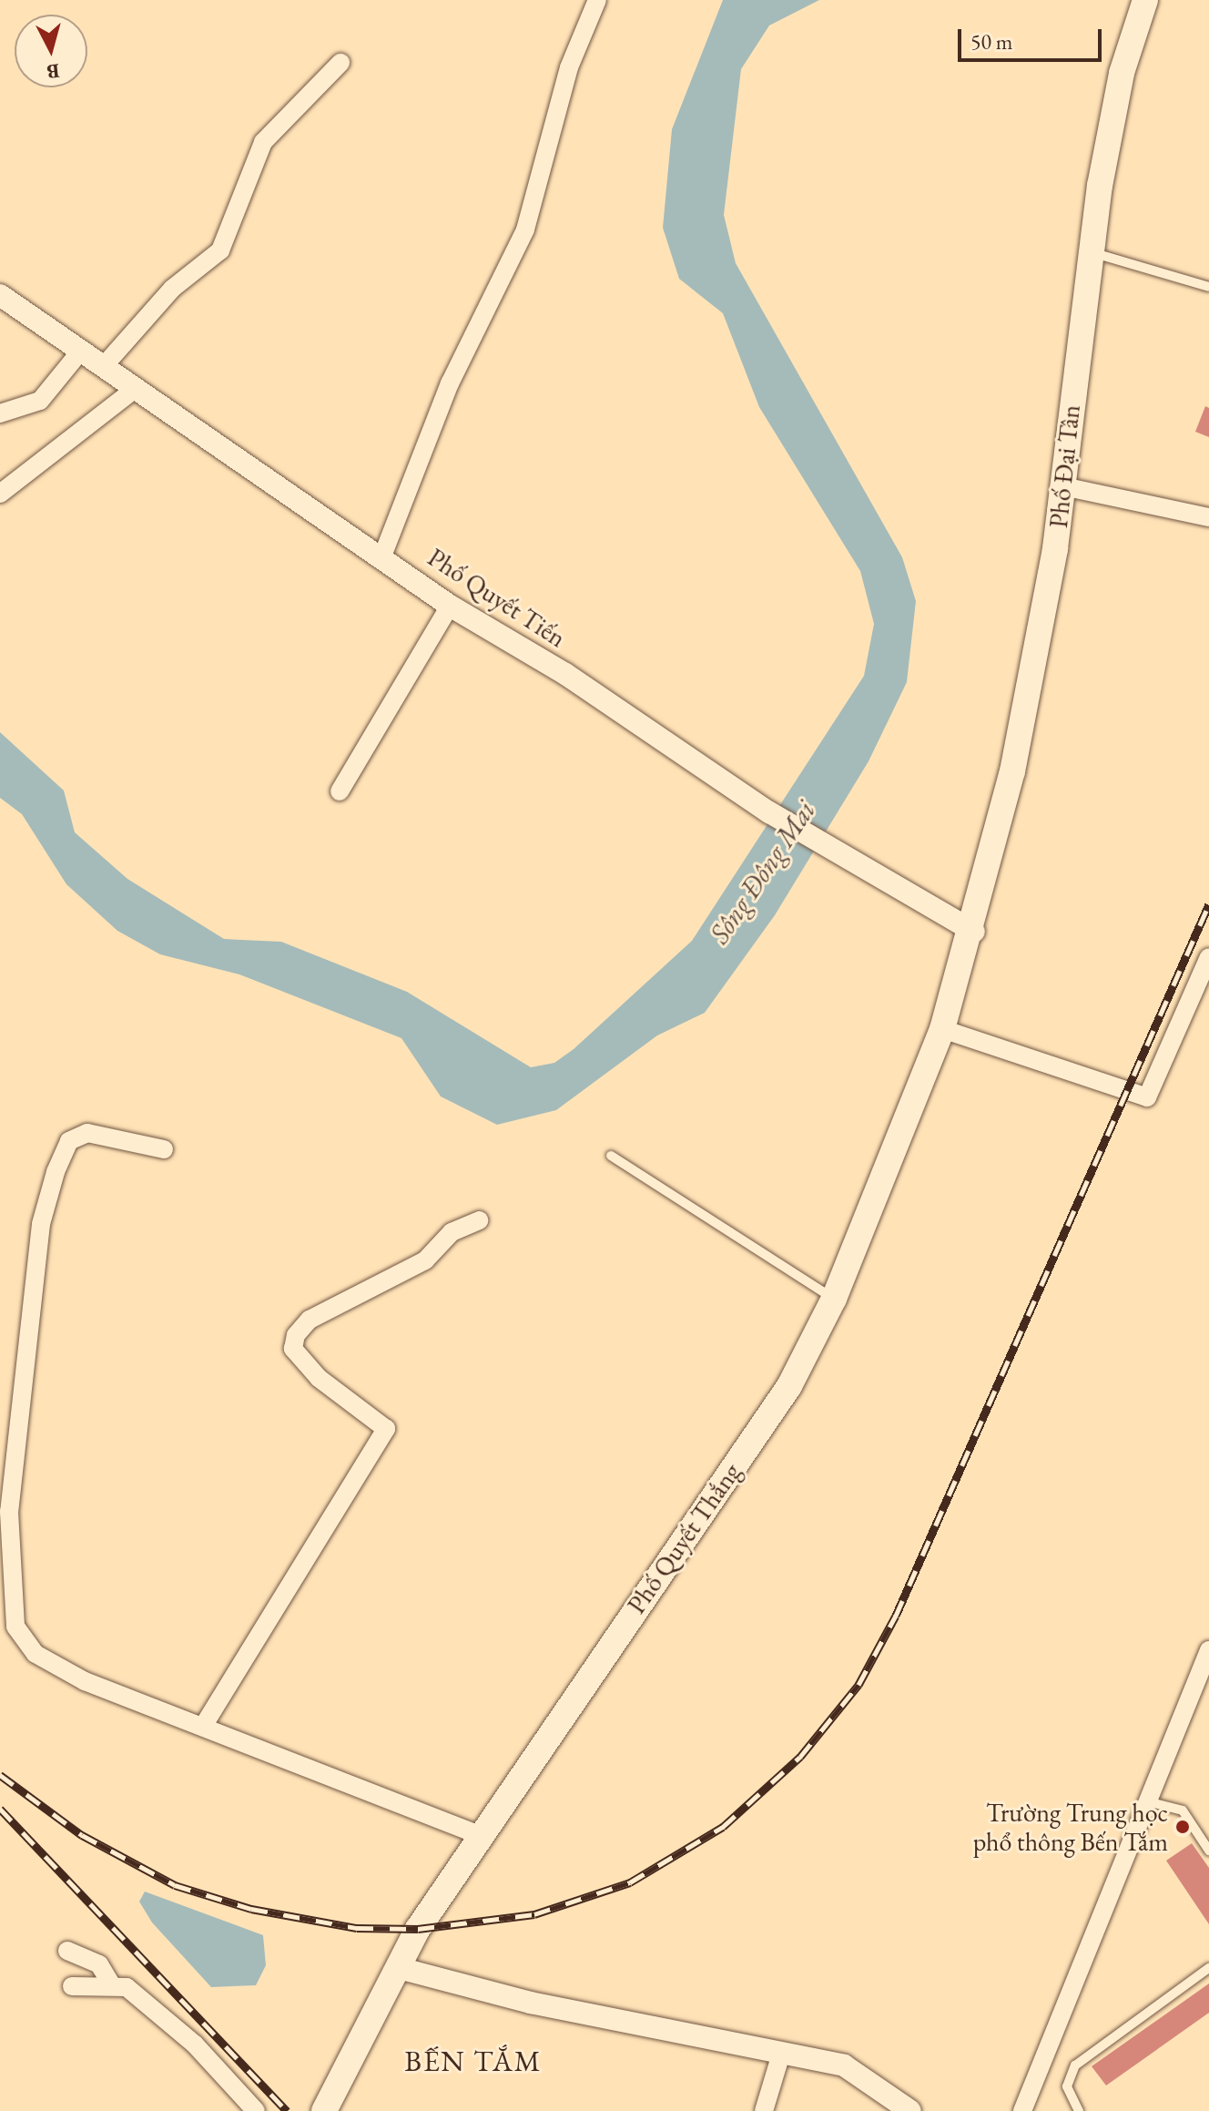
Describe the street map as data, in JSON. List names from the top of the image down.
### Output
{
  "streets": {
    "main road": ["Phố Đại Tân", "Phố Quyết Thắng"],
    "street": ["Phố Quyết Tiến"]
  },
  "crossings": [
    ["Phố Đại Tân", "Phố Quyết Tiến"],
    ["Phố Đại Tân", "Phố Quyết Thắng"],
    ["Phố Quyết Tiến", "Phố Quyết Thắng"]
  ],
  "districts": ["BẾN TẮM"],
  "water": ["Sông Đông Mai"],
  "places": ["Trường Trung học phổ thông Bến Tắm"],
  "scale_bar": "50 m",
  "north": "bottom"
}
